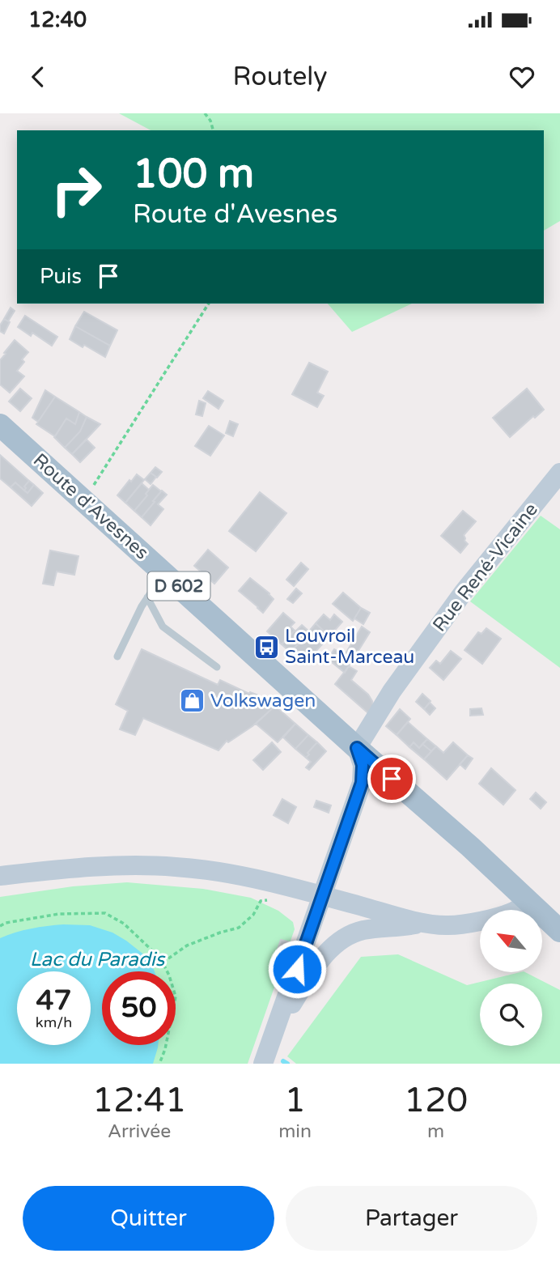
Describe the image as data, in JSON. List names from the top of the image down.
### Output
{
  "streets": {
    "main road": ["Route d'Avesnes", "Rue René-Vicaine", "D 602"]
  },
  "crossings": [
    ["Route d'Avesnes", "Rue René-Vicaine"]
  ],
  "water": ["Lac du Paradis"],
  "places": {
    "bus stop": ["Louvroil Saint-Marceau"],
    "shop": ["Volkswagen"]
  },
  "north": "top left",
  "page": {
    "status": "12:40",
    "header": "Routely",
    "turn": ["100 m", "Route d'Avesnes"],
    "then": "Puis",
    "speed": "47 km/h",
    "limit": "50",
    "eta": [
      "12:41",
      "Arrivée",
      "1",
      "min",
      "120",
      "m"
    ],
    "buttons": ["Quitter", "Partager"]
  }
}
